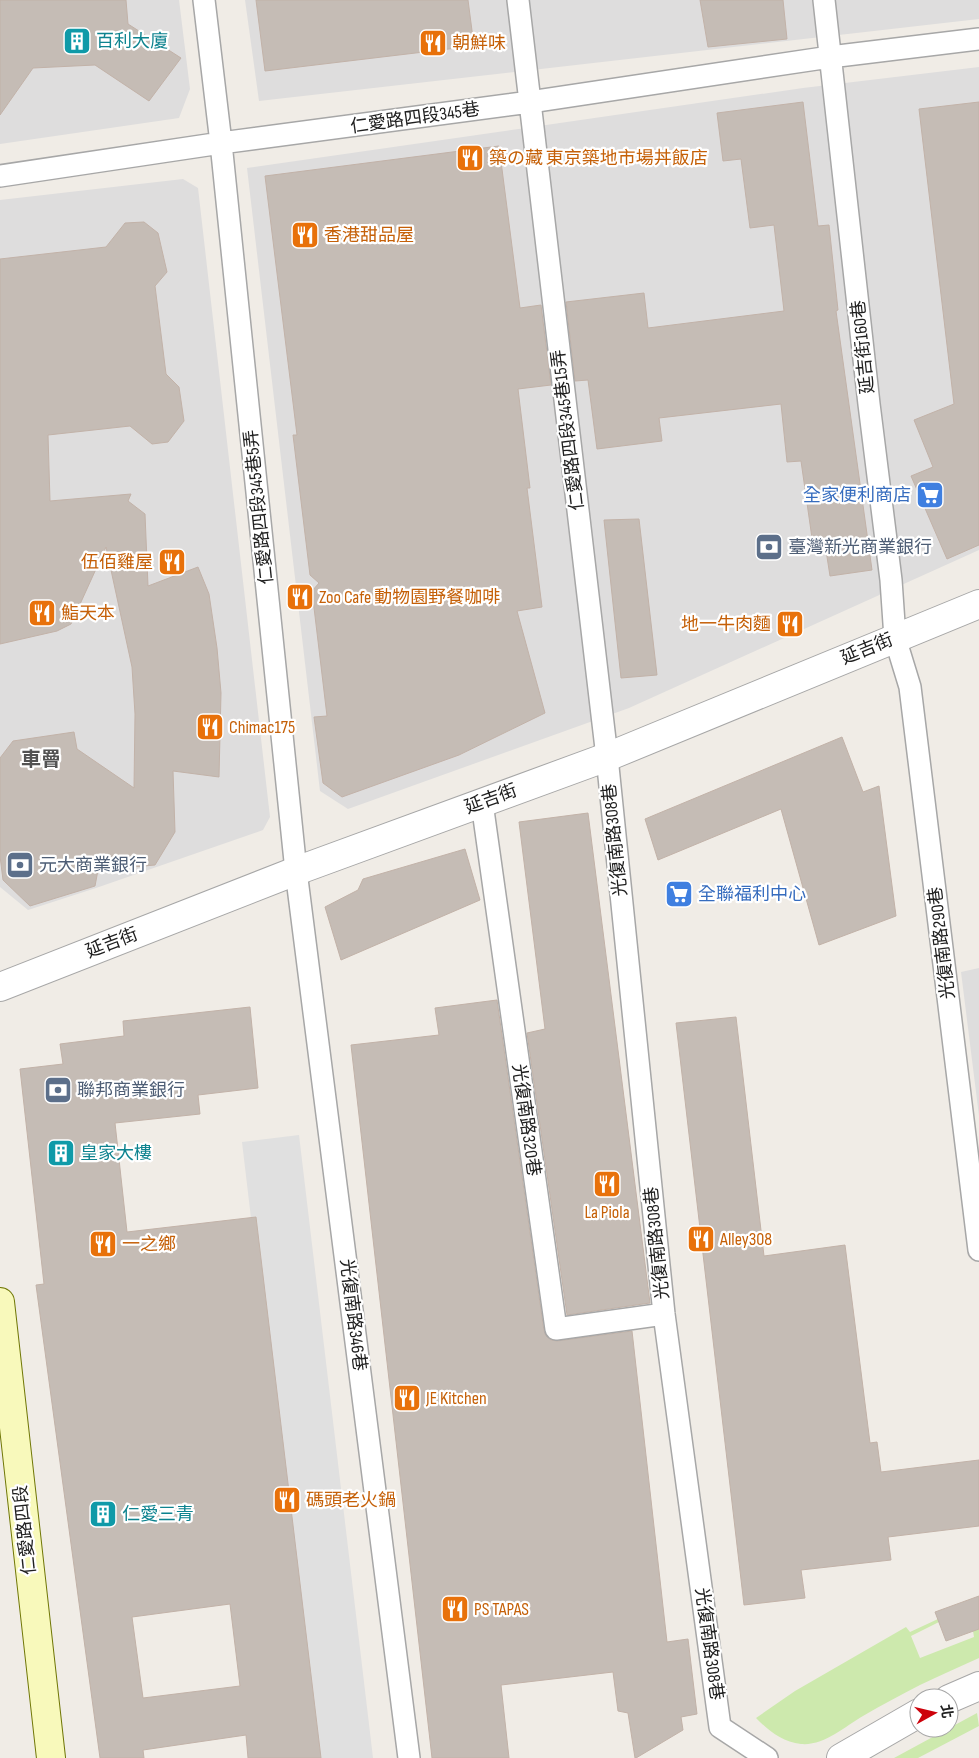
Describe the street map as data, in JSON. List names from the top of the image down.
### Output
{
  "streets": {
    "main road": ["仁愛路四段"],
    "street": ["延吉街"],
    "lane": [
      "仁愛路四段345巷",
      "延吉街160巷",
      "仁愛路四段345巷15弄",
      "仁愛路四段345巷5弄",
      "光復南路308巷",
      "光復南路290巷",
      "光復南路320巷",
      "光復南路346巷"
    ]
  },
  "crossings": [
    ["仁愛路四段345巷", "延吉街160巷"],
    ["仁愛路四段345巷", "仁愛路四段345巷15弄"],
    ["仁愛路四段345巷", "仁愛路四段345巷5弄"],
    ["延吉街160巷", "延吉街"],
    ["延吉街160巷", "光復南路290巷"],
    ["仁愛路四段345巷15弄", "延吉街"],
    ["仁愛路四段345巷15弄", "光復南路308巷"],
    ["仁愛路四段345巷5弄", "延吉街"],
    ["仁愛路四段345巷5弄", "光復南路346巷"],
    ["延吉街", "光復南路308巷"],
    ["延吉街", "光復南路290巷"],
    ["延吉街", "光復南路320巷"],
    ["延吉街", "光復南路346巷"],
    ["光復南路308巷", "光復南路320巷"]
  ],
  "districts": ["車罾"],
  "places": {
    "building": ["百利大廈", "皇家大樓", "仁愛三青"],
    "restaurant": [
      "朝鮮味",
      "築の藏 東京築地市場丼飯店",
      "香港甜品屋",
      "伍佰雞屋",
      "Zoo Cafe 動物園野餐咖啡",
      "鮨天本",
      "地一牛肉麵",
      "Chimac175",
      "La Piola",
      "Alley308",
      "一之鄉",
      "JE Kitchen",
      "碼頭老火鍋",
      "PS TAPAS"
    ],
    "supermarket": ["全家便利商店", "全聯福利中心"],
    "bank": ["臺灣新光商業銀行", "元大商業銀行", "聯邦商業銀行"]
  },
  "north": "right"
}
